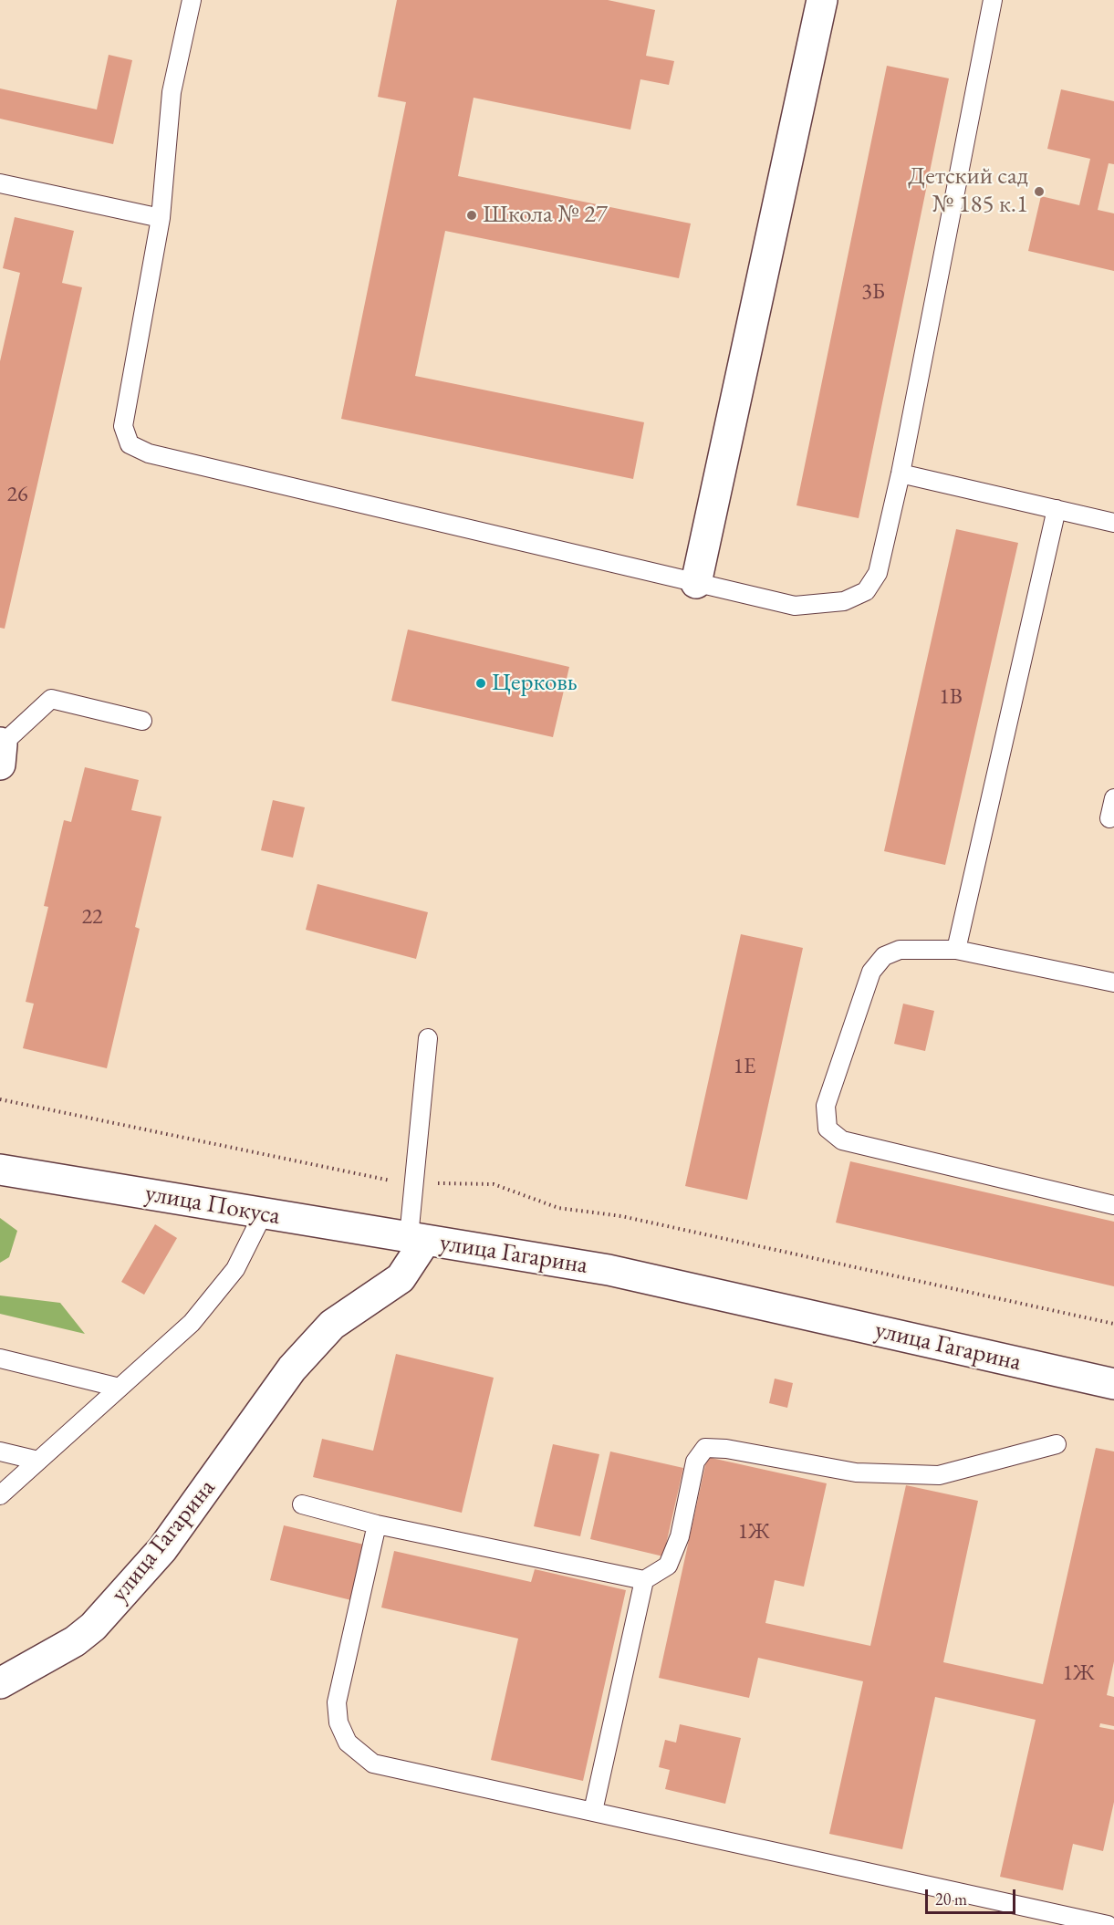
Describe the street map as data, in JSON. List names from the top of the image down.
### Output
{
  "streets": {
    "street": ["улица Покуса", "улица Гагарина"]
  },
  "crossings": [
    ["улица Покуса", "улица Гагарина"]
  ],
  "places": ["Детский сад № 185 к.1", "Школа № 27", "Церковь"],
  "house_numbers": [
    "3Б",
    "26",
    "1В",
    "22",
    "1Е",
    "1Ж",
    "1Ж"
  ],
  "scale_bar": "20 m"
}
